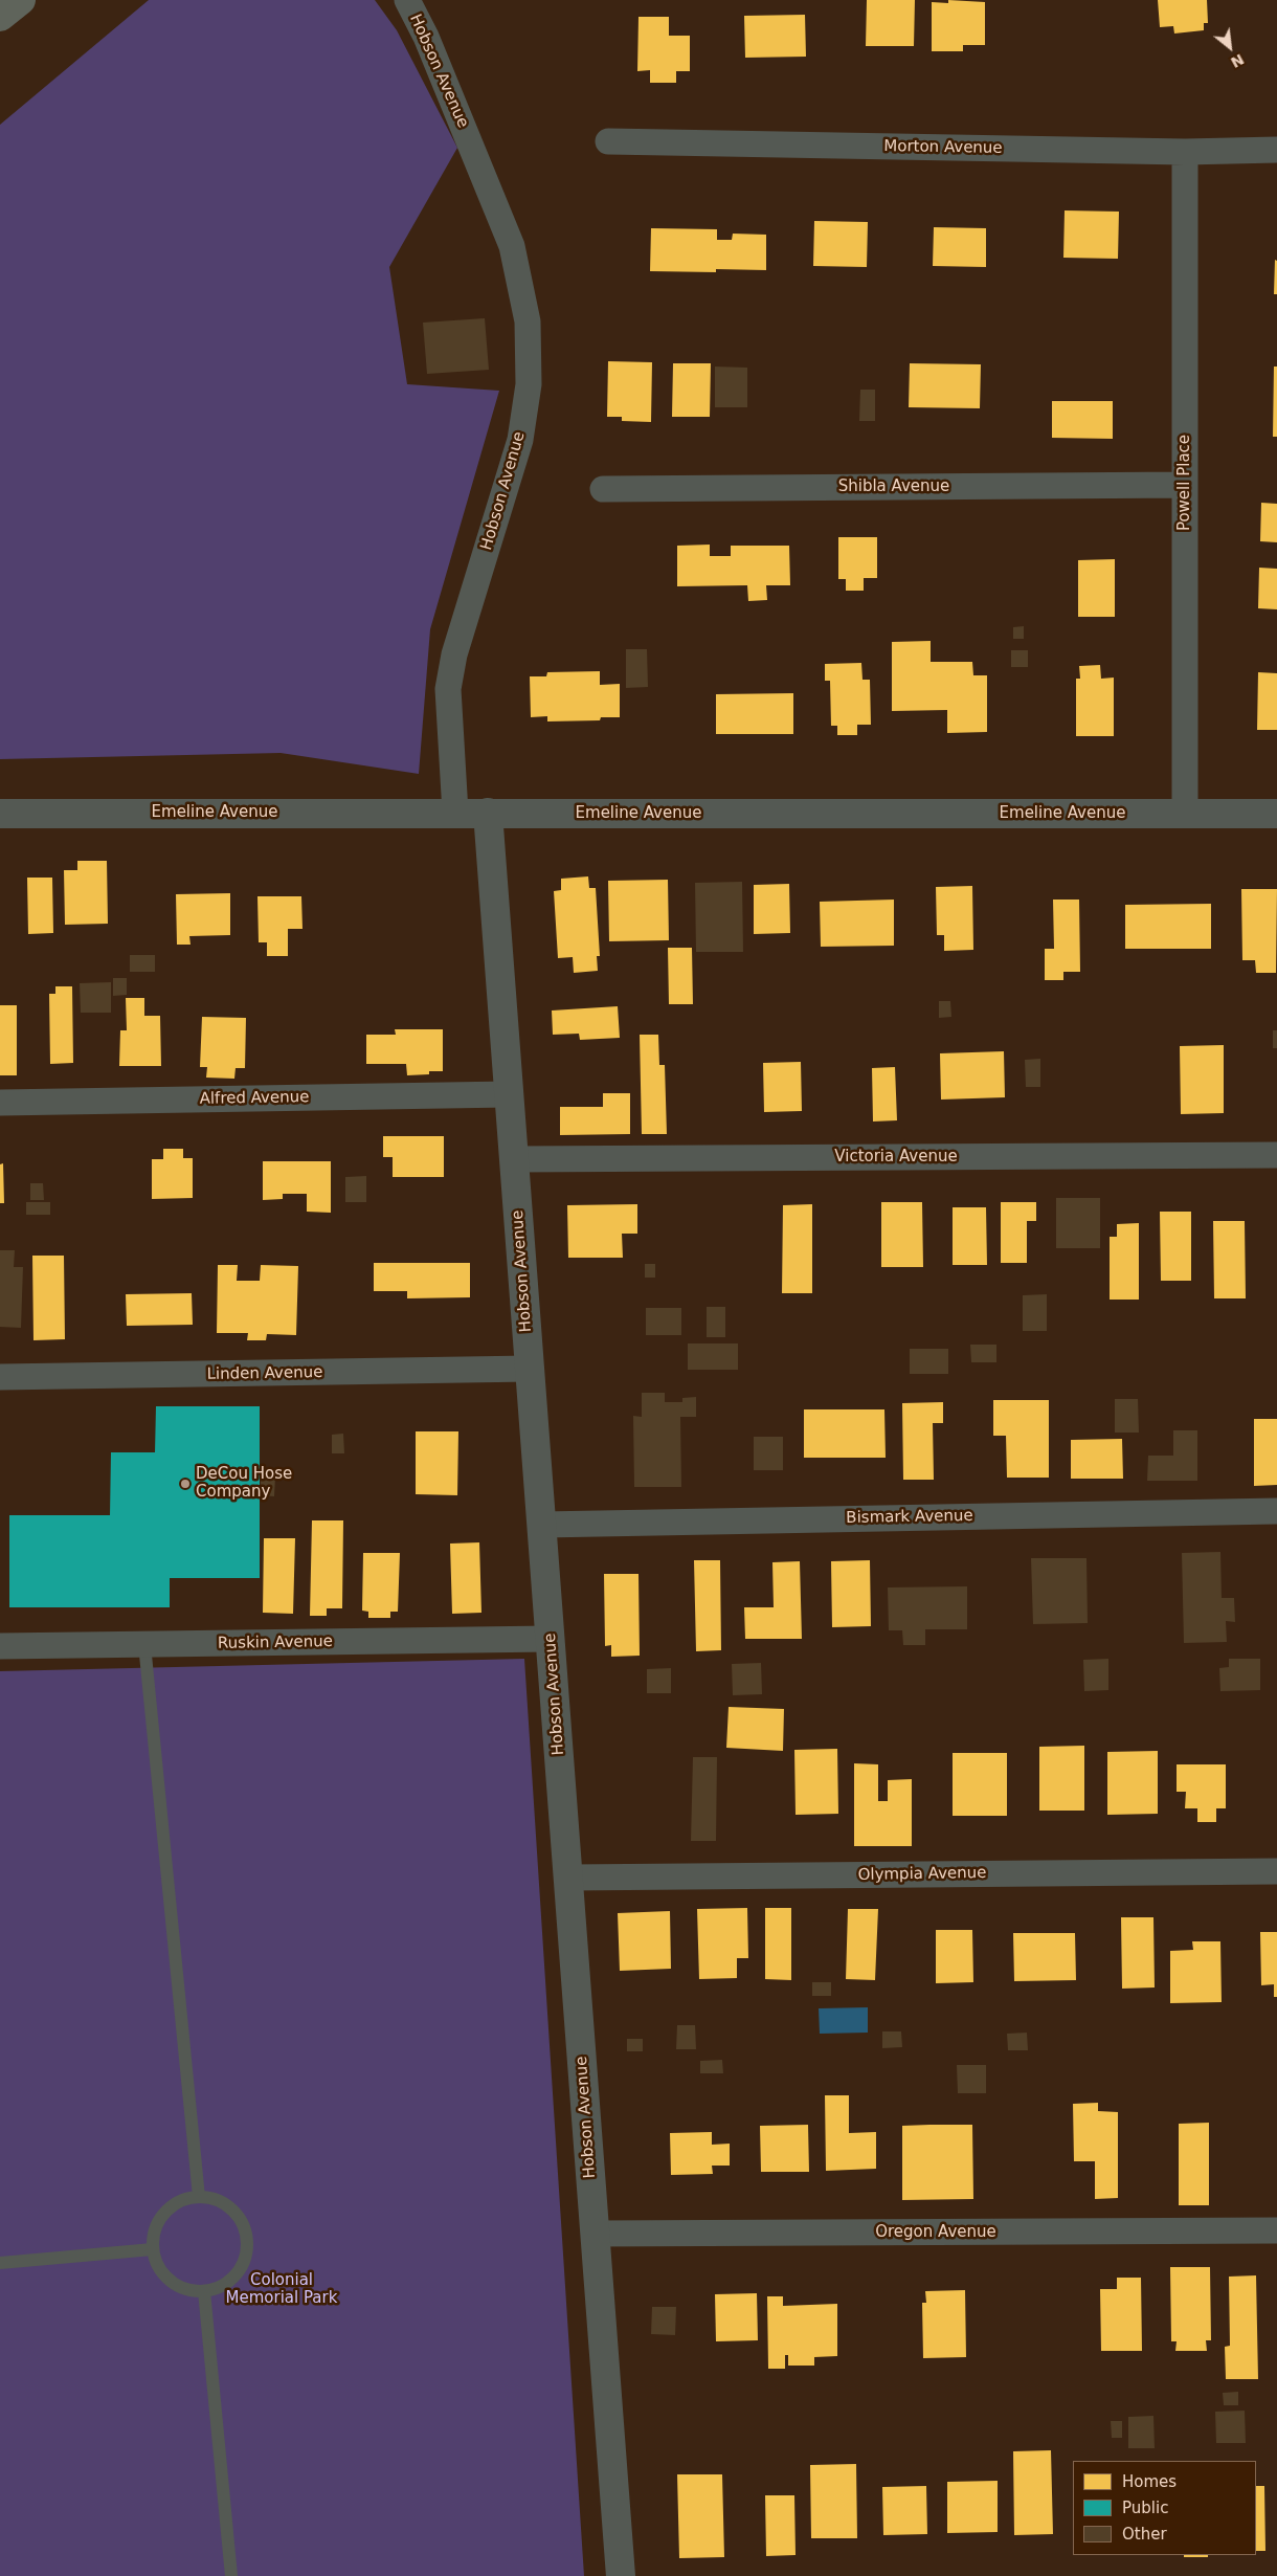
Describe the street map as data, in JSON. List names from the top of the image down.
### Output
{
  "streets": {
    "street": [
      "Hobson Avenue",
      "Morton Avenue",
      "Powell Place",
      "Shibla Avenue",
      "Emeline Avenue",
      "Alfred Avenue",
      "Victoria Avenue",
      "Linden Avenue",
      "Bismark Avenue",
      "Ruskin Avenue",
      "Olympia Avenue",
      "Oregon Avenue"
    ]
  },
  "crossings": [
    ["Hobson Avenue", "Emeline Avenue"],
    ["Hobson Avenue", "Alfred Avenue"],
    ["Hobson Avenue", "Victoria Avenue"],
    ["Hobson Avenue", "Linden Avenue"],
    ["Hobson Avenue", "Bismark Avenue"],
    ["Hobson Avenue", "Ruskin Avenue"],
    ["Hobson Avenue", "Olympia Avenue"],
    ["Hobson Avenue", "Oregon Avenue"],
    ["Morton Avenue", "Powell Place"],
    ["Powell Place", "Shibla Avenue"],
    ["Powell Place", "Emeline Avenue"]
  ],
  "parks": ["Colonial Memorial Park"],
  "places": ["DeCou Hose Company"],
  "legend": ["Homes", "Public", "Other"],
  "north": "bottom right"
}
